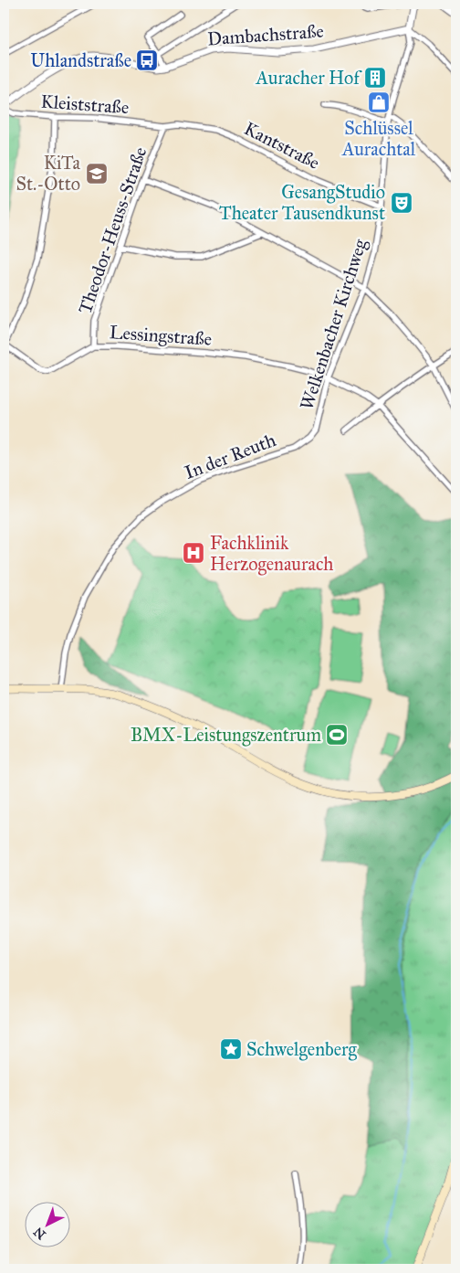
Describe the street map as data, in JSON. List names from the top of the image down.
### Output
{
  "streets": {
    "street": [
      "Dambachstraße",
      "Kleiststraße",
      "Kantstraße",
      "Theodor-Heuss-Straße",
      "Welkenbacher Kirchweg",
      "Lessingstraße",
      "In der Reuth"
    ]
  },
  "crossings": [
    ["Dambachstraße", "Kleiststraße"],
    ["Dambachstraße", "Welkenbacher Kirchweg"],
    ["Kleiststraße", "Kantstraße"],
    ["Kleiststraße", "Theodor-Heuss-Straße"],
    ["Kantstraße", "Theodor-Heuss-Straße"],
    ["Kantstraße", "Welkenbacher Kirchweg"],
    ["Theodor-Heuss-Straße", "Lessingstraße"],
    ["Welkenbacher Kirchweg", "Lessingstraße"],
    ["Welkenbacher Kirchweg", "In der Reuth"]
  ],
  "places": {
    "bus stop": ["Uhlandstraße"],
    "building": ["Auracher Hof"],
    "shop": ["Schlüssel Aurachtal"],
    "school or university": ["KiTa St.-Otto"],
    "theatre": ["GesangStudio Theater Tausendkunst"],
    "hospital": ["Fachklinik Herzogenaurach"],
    "sports": ["BMX-Leistungszentrum"],
    "place": ["Schwelgenberg"]
  },
  "north": "bottom left"
}
